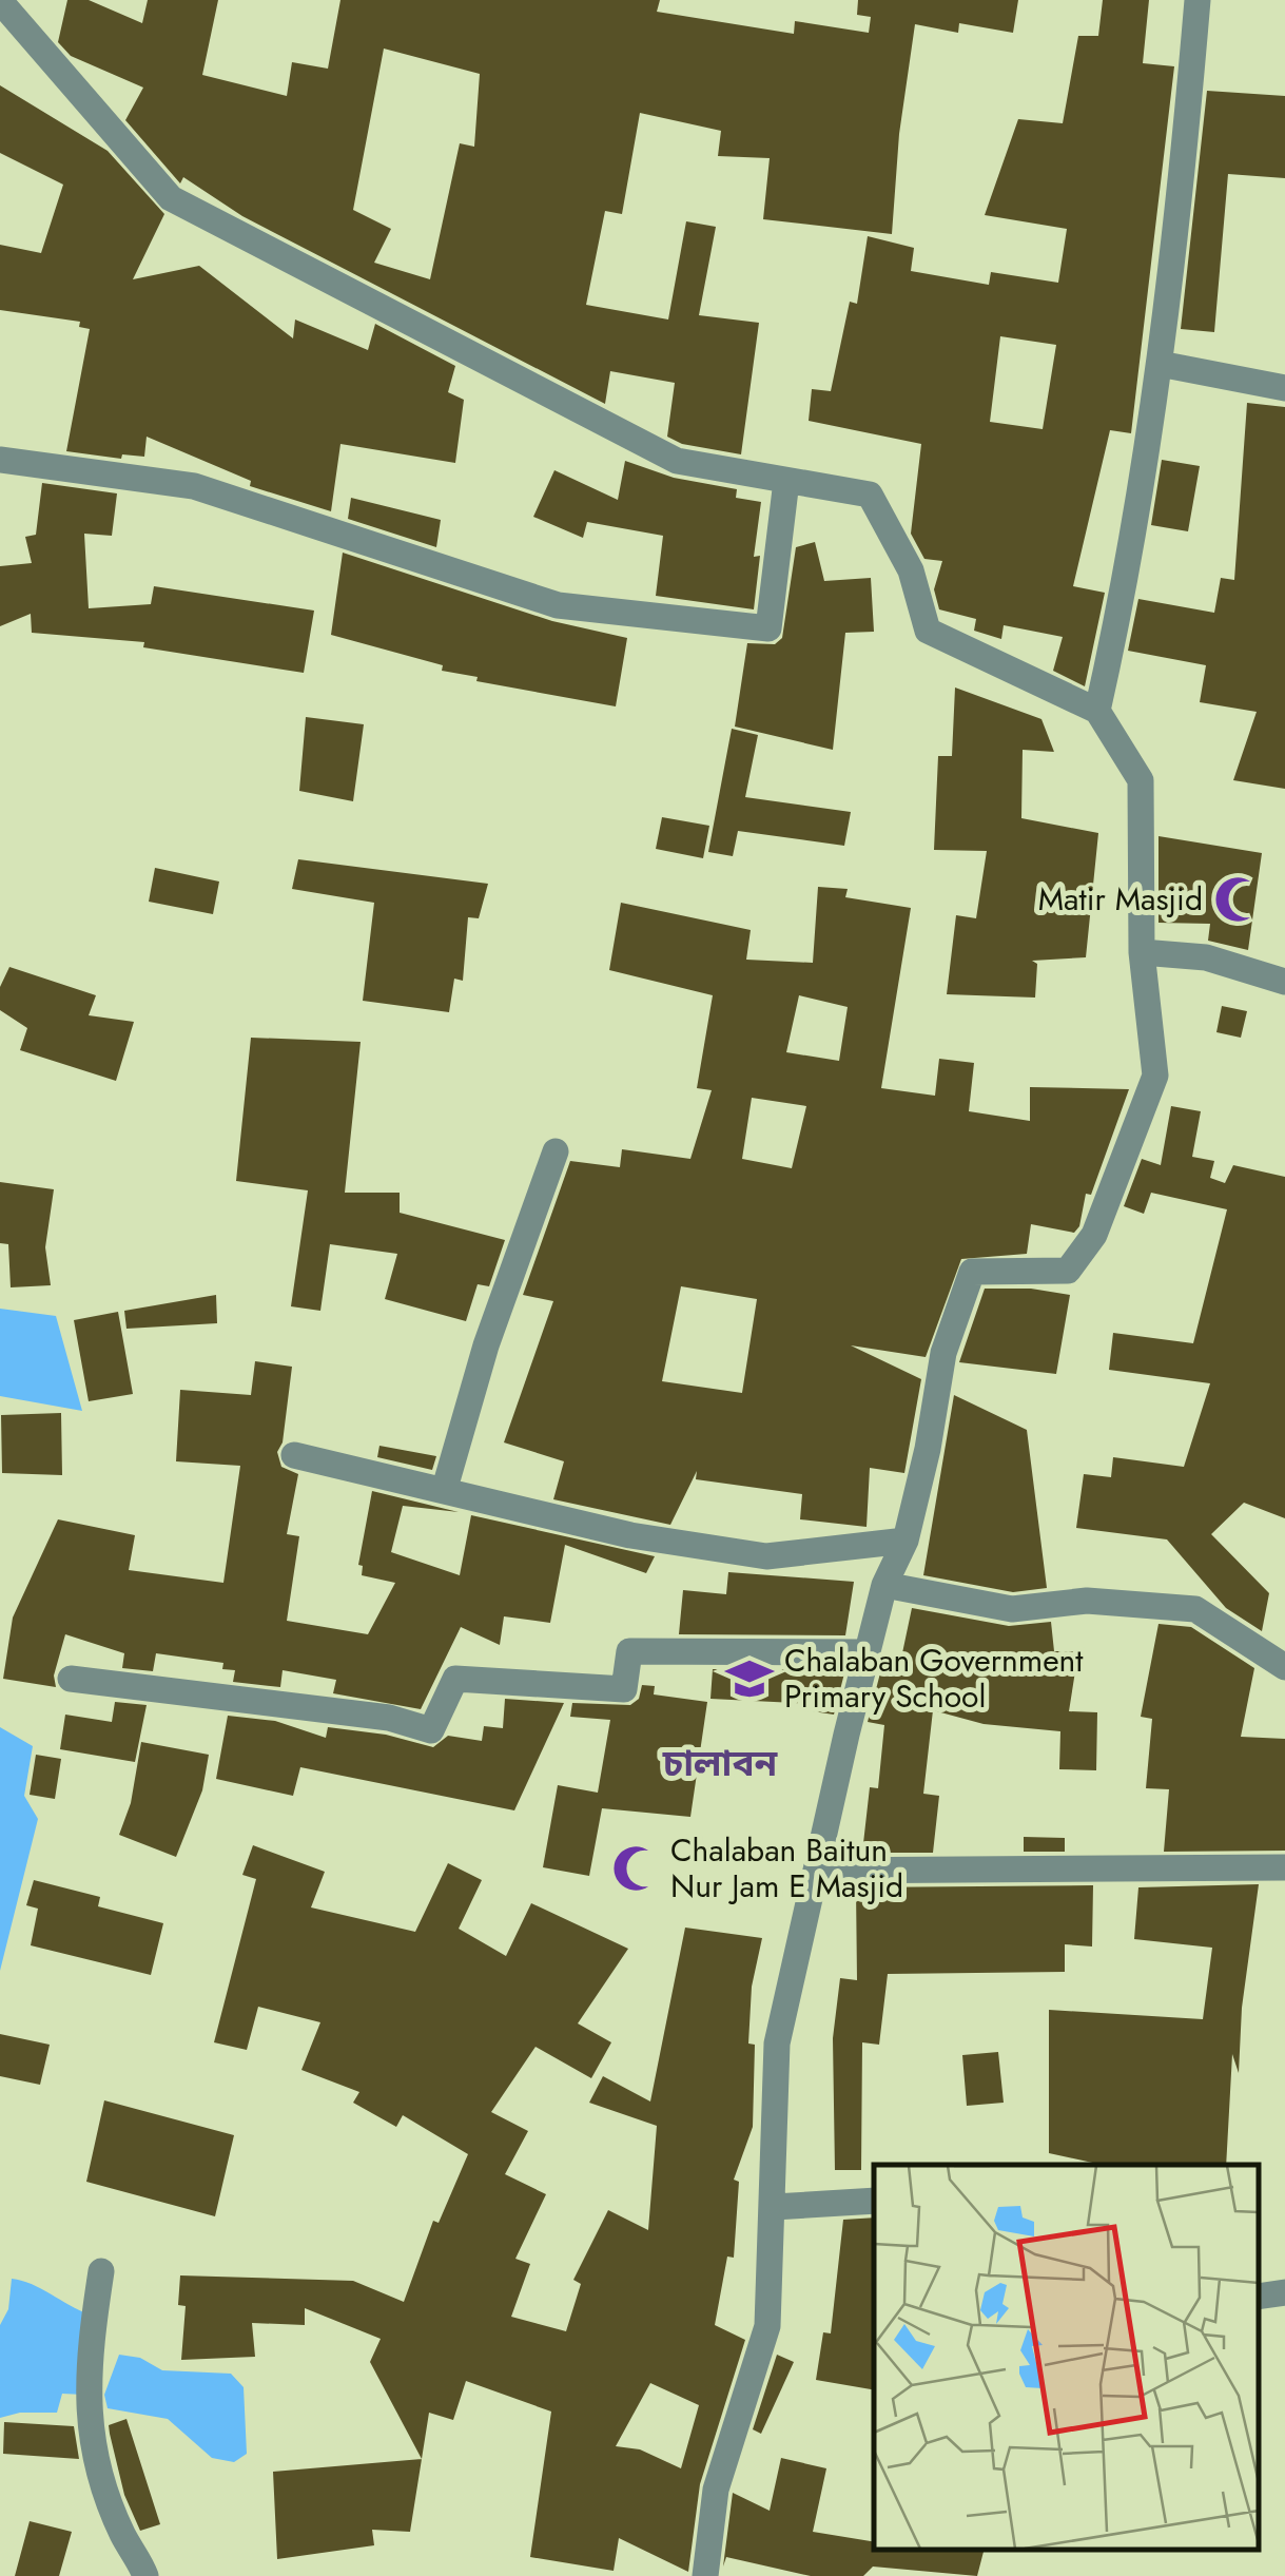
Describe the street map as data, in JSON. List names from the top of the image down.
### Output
{
  "districts": ["চালাবন"],
  "places": {
    "mosque": ["Matir Masjid", "Chalaban Baitun Nur Jam E Masjid"],
    "school or university": ["Chalaban Government Primary School"]
  }
}
